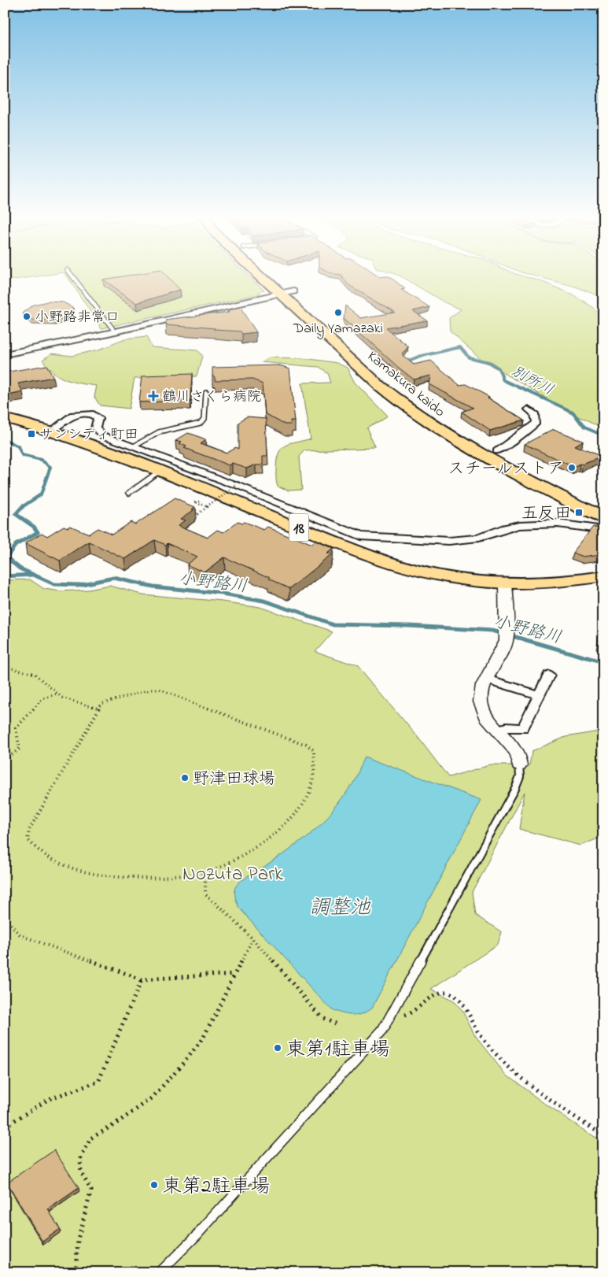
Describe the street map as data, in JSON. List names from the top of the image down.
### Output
{
  "streets": {
    "main road": ["Kamakura kaido", "18"]
  },
  "water": ["別所川", "小野路川", "調整池"],
  "parks": ["Nozuta Park"],
  "places": {
    "other": [
      "Daily Yamazaki",
      "小野路非常口",
      "スチールストア",
      "野津田球場",
      "東第1駐車場",
      "東第2駐車場"
    ],
    "health": ["鶴川さくら病院"],
    "transit": ["サンシティ町田", "五反田"]
  }
}
